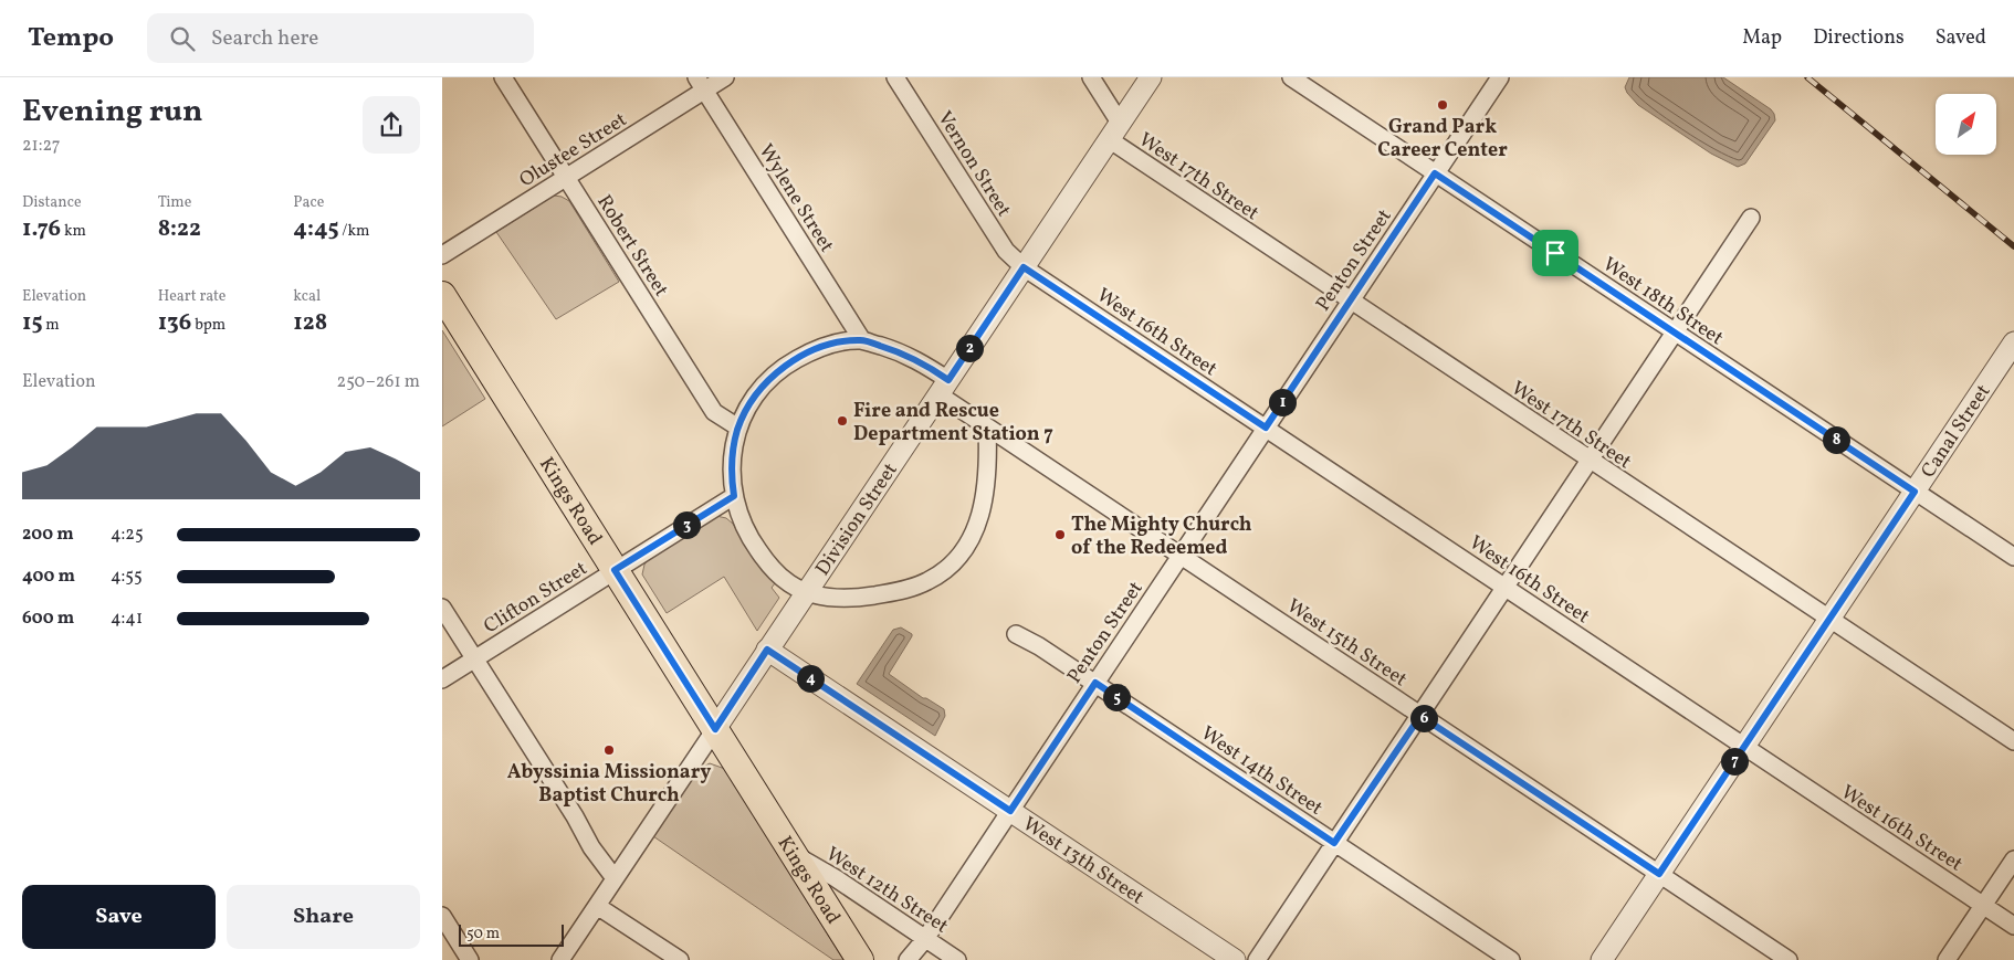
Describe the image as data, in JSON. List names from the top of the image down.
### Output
{
  "streets": {
    "main road": ["Kings Road"],
    "street": [
      "Olustee Street",
      "Vernon Street",
      "West 17th Street",
      "Wylene Street",
      "Robert Street",
      "Penton Street",
      "West 18th Street",
      "West 16th Street",
      "Canal Street",
      "Division Street",
      "Clifton Street",
      "West 15th Street",
      "West 14th Street",
      "West 13th Street",
      "West 12th Street"
    ]
  },
  "crossings": [
    ["Olustee Street", "Wylene Street"],
    ["Olustee Street", "Robert Street"],
    ["Vernon Street", "West 16th Street"],
    ["Vernon Street", "Division Street"],
    ["West 17th Street", "Penton Street"],
    ["West 17th Street", "Canal Street"],
    ["West 17th Street", "Division Street"],
    ["Wylene Street", "West 15th Street"],
    ["Penton Street", "West 18th Street"],
    ["Penton Street", "West 16th Street"],
    ["Penton Street", "West 15th Street"],
    ["Penton Street", "West 14th Street"],
    ["Penton Street", "West 13th Street"],
    ["Penton Street", "West 12th Street"],
    ["West 18th Street", "Canal Street"],
    ["West 16th Street", "Canal Street"],
    ["West 16th Street", "Division Street"],
    ["Canal Street", "West 15th Street"],
    ["Kings Road", "Division Street"],
    ["Kings Road", "Clifton Street"],
    ["Kings Road", "West 12th Street"],
    ["Division Street", "West 15th Street"],
    ["Division Street", "West 13th Street"]
  ],
  "places": [
    "Grand Park Career Center",
    "Fire and Rescue Department Station 7",
    "The Mighty Church of the Redeemed",
    "Abyssinia Missionary Baptist Church"
  ],
  "scale_bar": "50 m",
  "north": "top right",
  "page": {
    "header": "Tempo",
    "search": "Search here",
    "nav": ["Map", "Directions", "Saved"],
    "heading": ["Evening run", "21:27"],
    "stats": [
      ["Distance", "1.76 km"],
      ["Time", "8:22"],
      ["Pace", "4:45 /km"],
      ["Elevation", "15 m"],
      ["Heart rate", "136 bpm"],
      ["kcal", "128"]
    ],
    "pins": [
      "2",
      "1",
      "8",
      "3",
      "4",
      "5",
      "6",
      "7"
    ],
    "chart": ["Elevation", "250–261 m"],
    "list": [
      {
        "name": "200 m",
        "note": "4:25"
      },
      {
        "name": "400 m",
        "note": "4:55"
      },
      {
        "name": "600 m",
        "note": "4:41"
      }
    ],
    "buttons": ["Save", "Share"],
    "scale": "50 m"
  }
}
